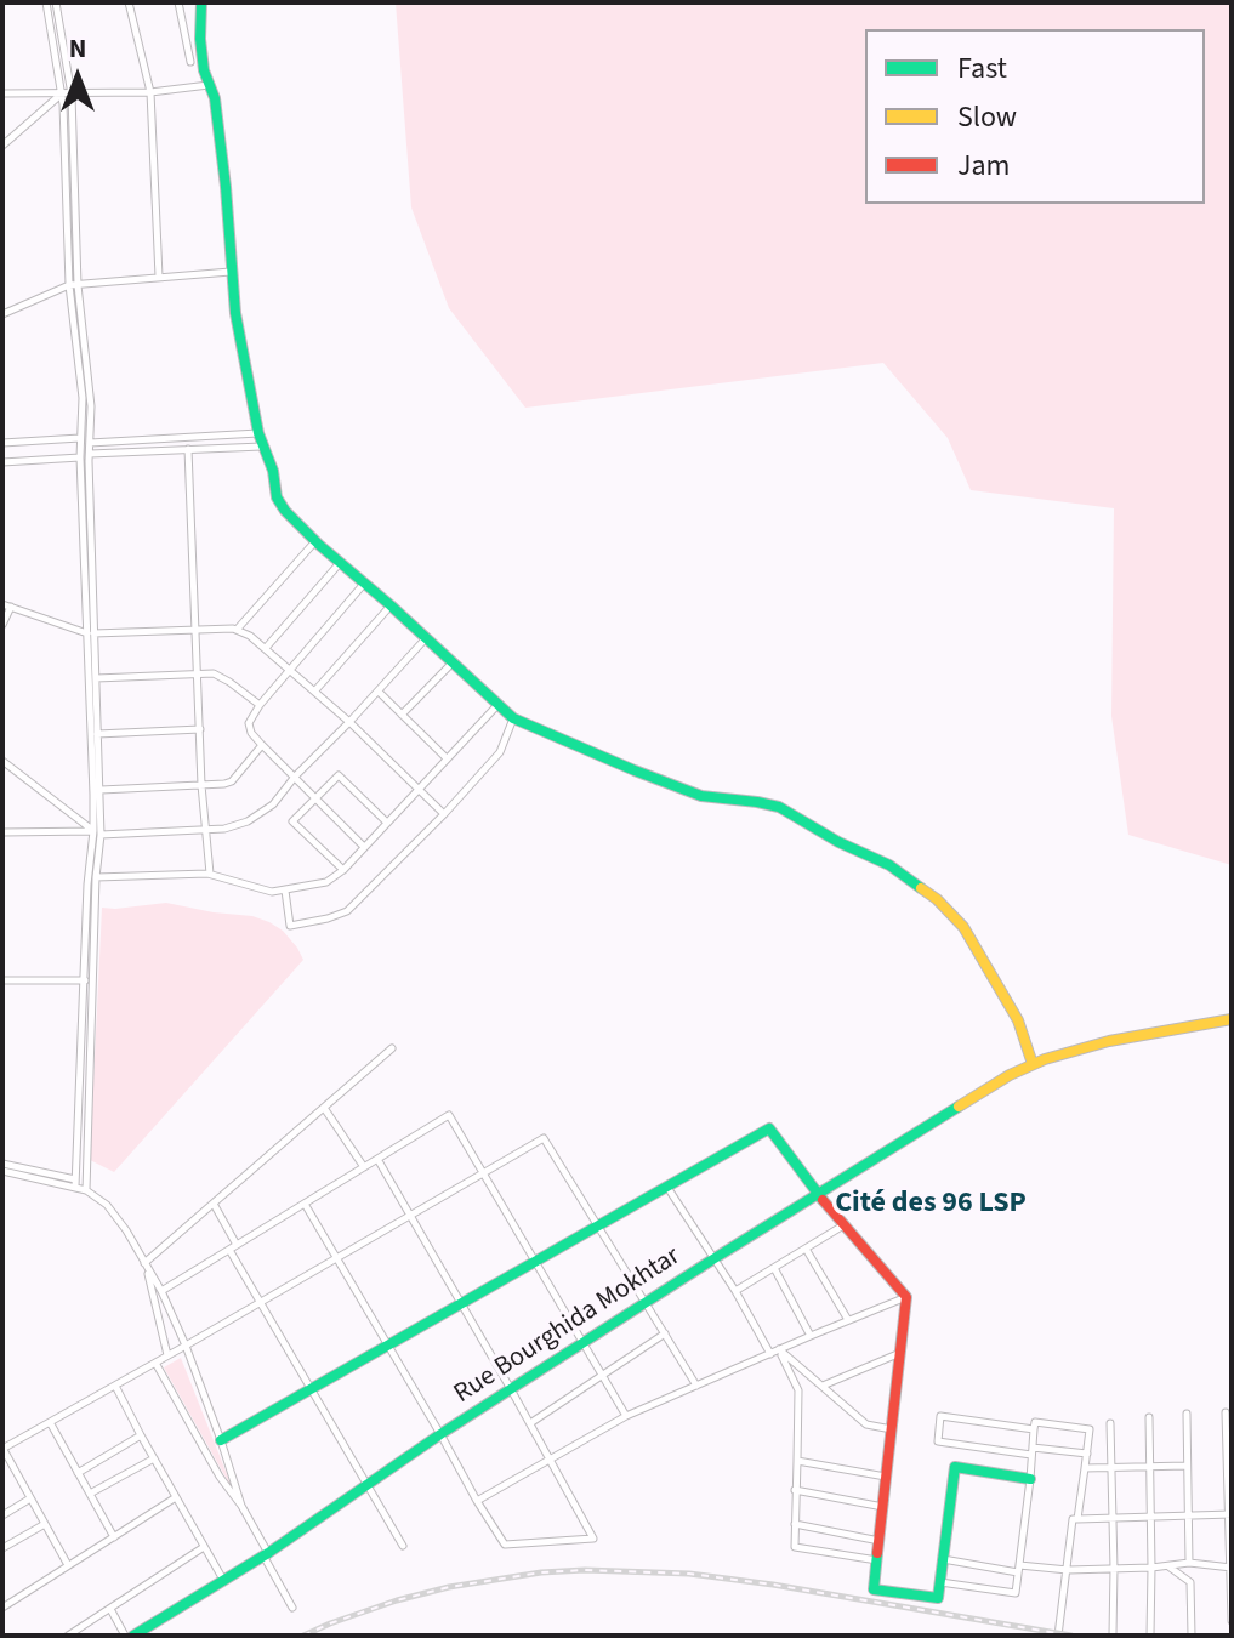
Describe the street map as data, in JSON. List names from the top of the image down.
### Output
{
  "streets": {
    "street": ["Rue Bourghida Mokhtar"]
  },
  "districts": ["Cité des 96 LSP"],
  "legend": ["Fast", "Slow", "Jam"],
  "north": "top"
}
